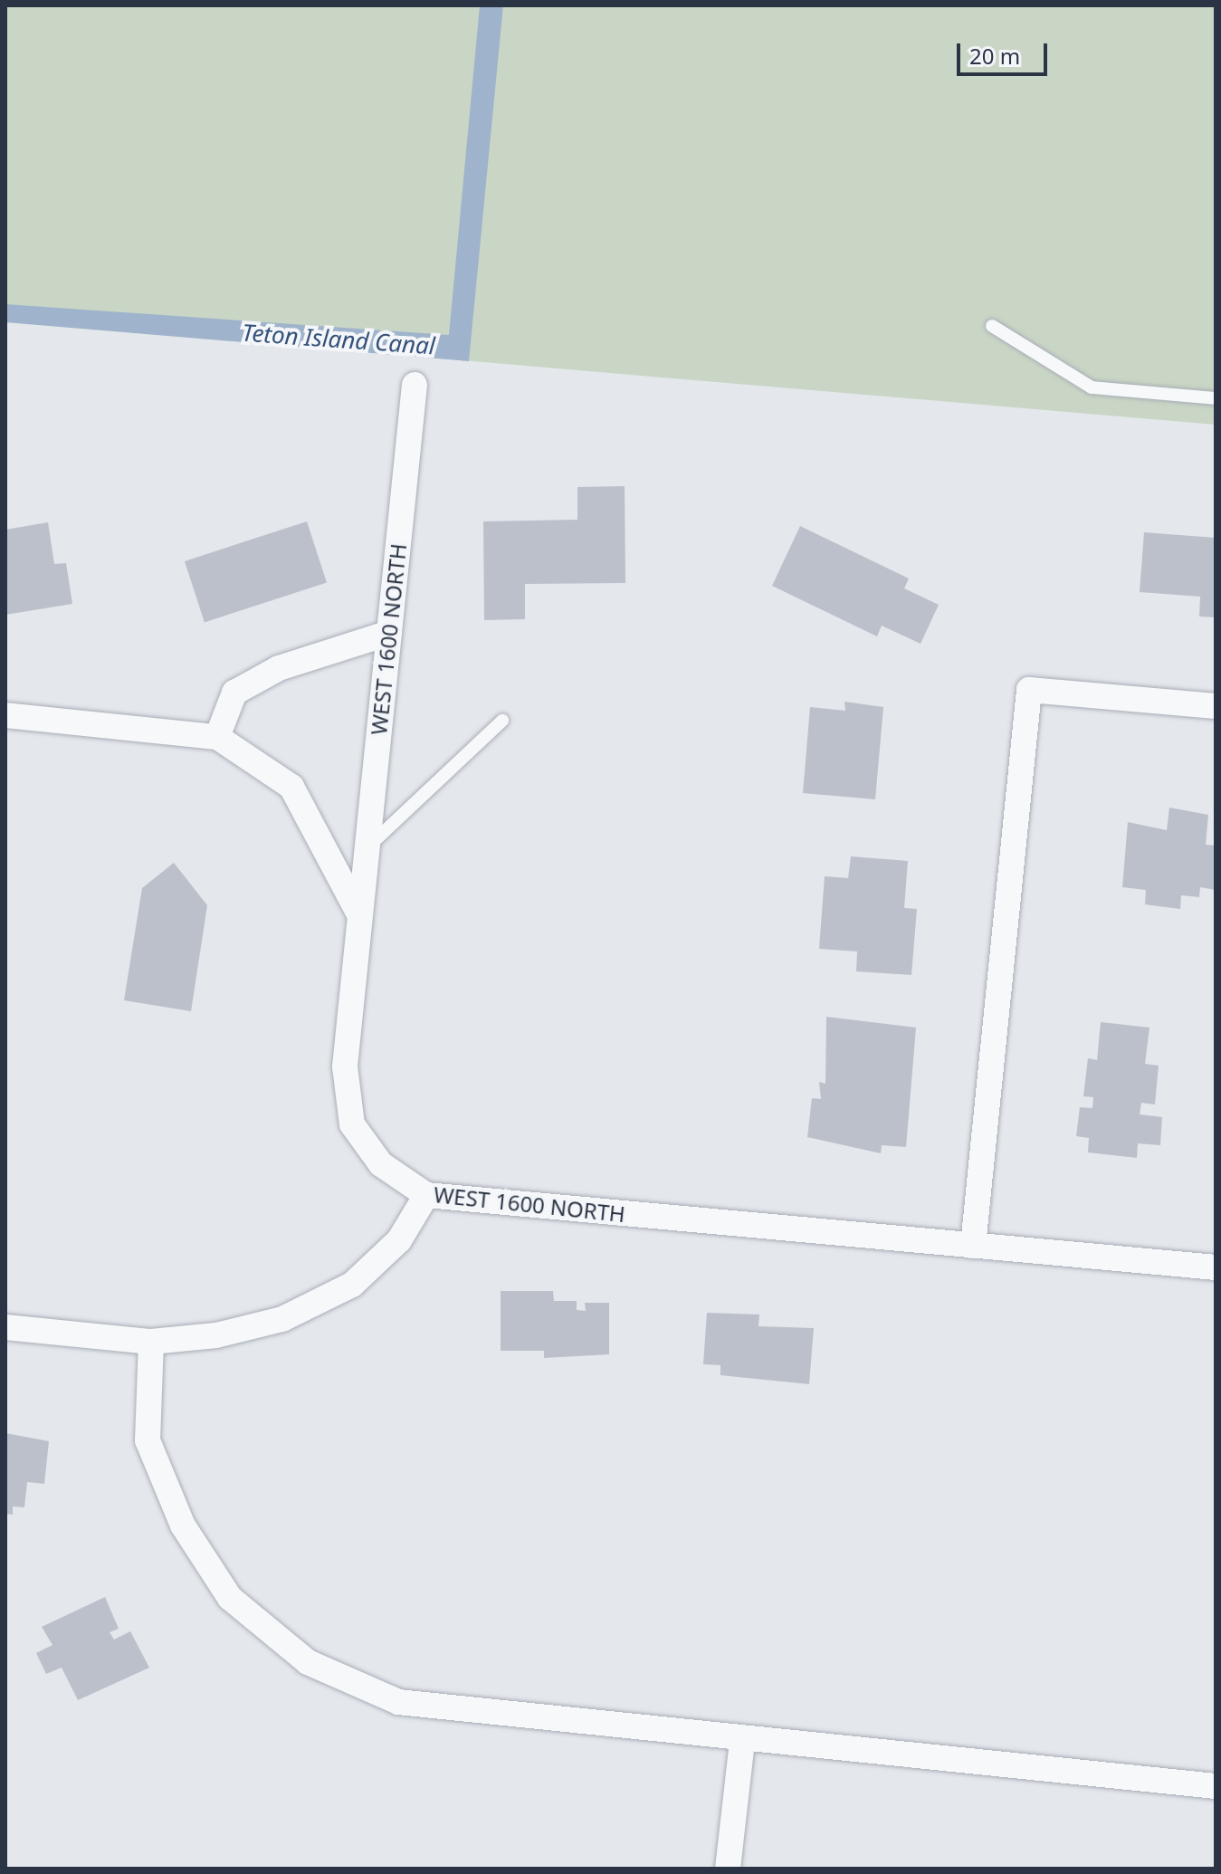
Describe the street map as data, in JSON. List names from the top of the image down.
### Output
{
  "streets": {
    "street": ["WEST 1600 NORTH"]
  },
  "water": ["Teton Island Canal"],
  "scale_bar": "20 m"
}
